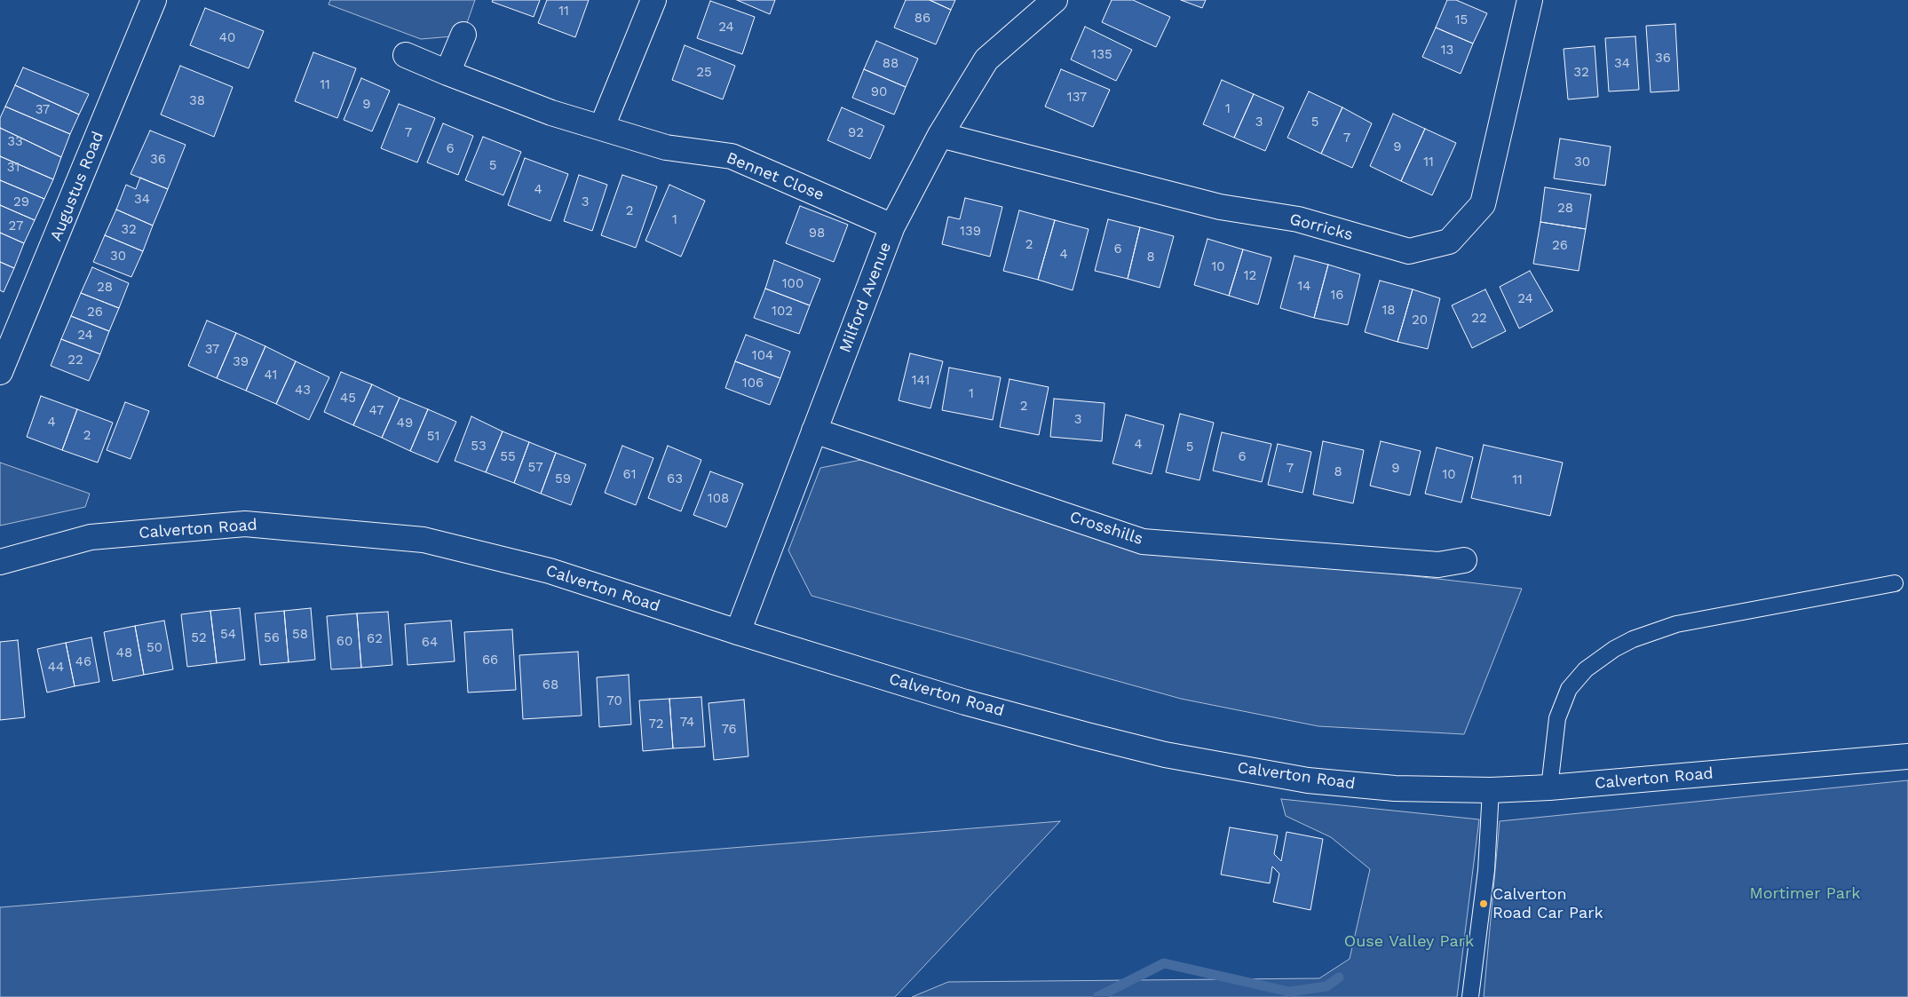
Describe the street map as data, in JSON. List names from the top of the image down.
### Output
{
  "streets": {
    "street": [
      "Bennet Close",
      "Augustus Road",
      "Gorricks",
      "Milford Avenue",
      "Crosshills",
      "Calverton Road"
    ]
  },
  "crossings": [
    ["Bennet Close", "Milford Avenue"],
    ["Gorricks", "Milford Avenue"],
    ["Milford Avenue", "Crosshills"],
    ["Milford Avenue", "Calverton Road"]
  ],
  "parks": ["Mortimer Park", "Ouse Valley Park"],
  "places": ["Calverton Road Car Park"],
  "house_numbers": [
    "11",
    "86",
    "15",
    "24",
    "40",
    "13",
    "135",
    "36",
    "88",
    "34",
    "25",
    "32",
    "11",
    "90",
    "137",
    "38",
    "9",
    "1",
    "37",
    "3",
    "5",
    "7",
    "92",
    "7",
    "33",
    "9",
    "6",
    "36",
    "11",
    "30",
    "5",
    "31",
    "4",
    "34",
    "29",
    "3",
    "28",
    "2",
    "1",
    "27",
    "32",
    "139",
    "98",
    "2",
    "26",
    "6",
    "4",
    "30",
    "8",
    "10",
    "12",
    "100",
    "14",
    "28",
    "16",
    "24",
    "18",
    "102",
    "26",
    "22",
    "20",
    "24",
    "37",
    "104",
    "22",
    "39",
    "41",
    "141",
    "106",
    "43",
    "1",
    "45",
    "2",
    "47",
    "3",
    "4",
    "49",
    "2",
    "51",
    "4",
    "53",
    "5",
    "55",
    "6",
    "57",
    "7",
    "9",
    "8",
    "61",
    "10",
    "59",
    "63",
    "11",
    "108",
    "54",
    "58",
    "52",
    "56",
    "62",
    "60",
    "64",
    "50",
    "48",
    "66",
    "46",
    "44",
    "68",
    "70",
    "74",
    "72",
    "76"
  ]
}
